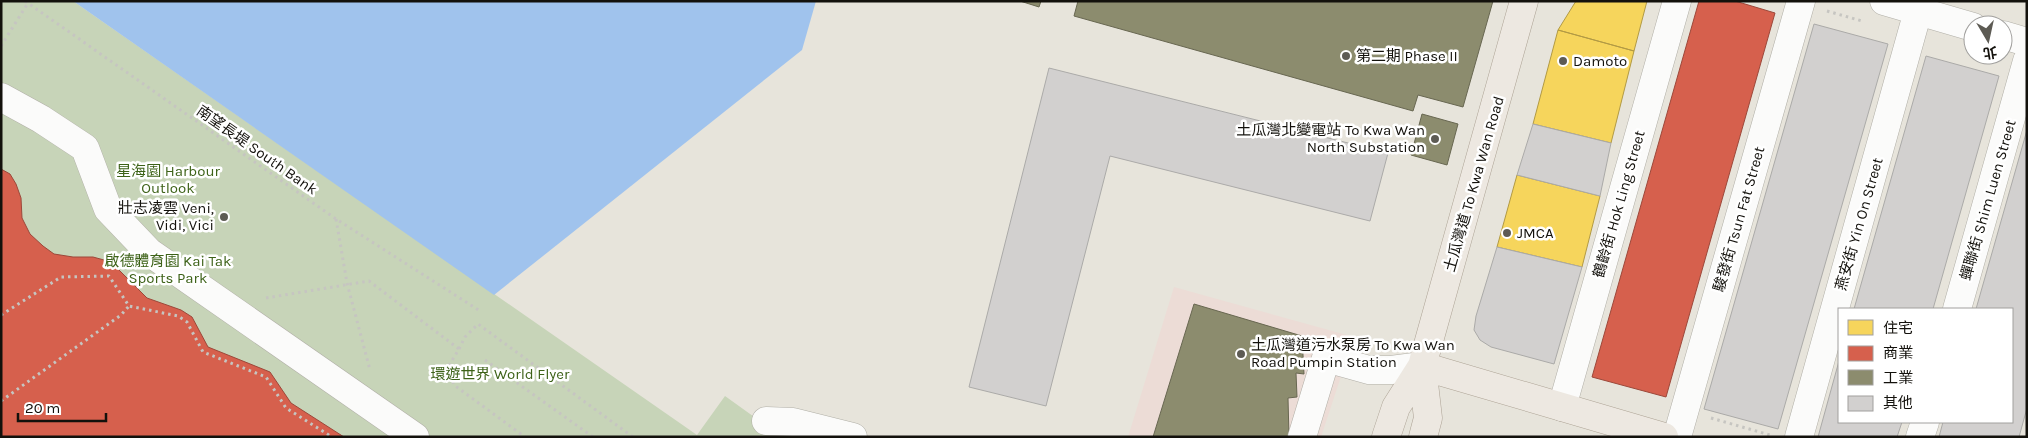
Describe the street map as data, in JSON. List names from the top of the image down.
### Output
{
  "streets": {
    "main road": ["土瓜灣道 To Kwa Wan Road"],
    "street": [
      "蟬聯街 Shim Luen Street",
      "鶴齡街 Hok Ling Street",
      "駿發街 Tsun Fat Street",
      "燕安街 Yin On Street"
    ],
    "path": ["南望長堤 South Bank"]
  },
  "parks": ["星海園 Harbour Outlook", "啟德體育園 Kai Tak Sports Park", "環遊世界 World Flyer"],
  "places": [
    "第二期 Phase II",
    "Damoto",
    "土瓜灣北變電站 To Kwa Wan North Substation",
    "壯志凌雲 Veni, Vidi, Vici",
    "JMCA",
    "土瓜灣道污水泵房 To Kwa Wan Road Pumpin Station"
  ],
  "legend": [
    "住宅",
    "商業",
    "工業",
    "其他"
  ],
  "scale_bar": "20 m",
  "north": "bottom"
}
